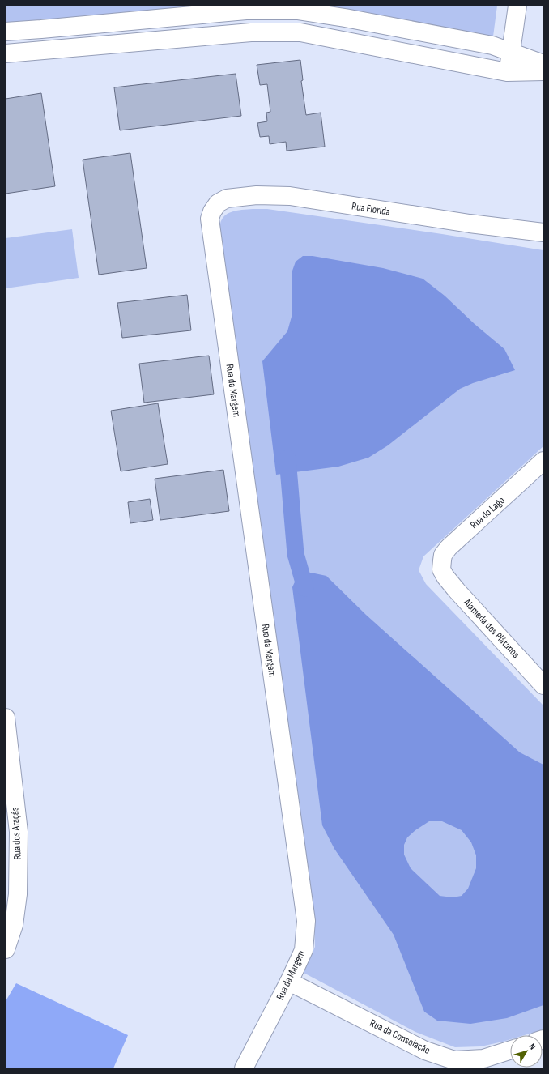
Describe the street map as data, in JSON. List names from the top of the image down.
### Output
{
  "streets": {
    "street": [
      "Rua Florida",
      "Rua da Margem",
      "Rua do Lago",
      "Alameda dos Plátanos",
      "Rua dos Araçás",
      "Rua da Consolação"
    ]
  },
  "crossings": [
    ["Rua Florida", "Rua da Margem"],
    ["Rua da Margem", "Rua da Consolação"],
    ["Rua do Lago", "Alameda dos Plátanos"]
  ],
  "north": "top right"
}
